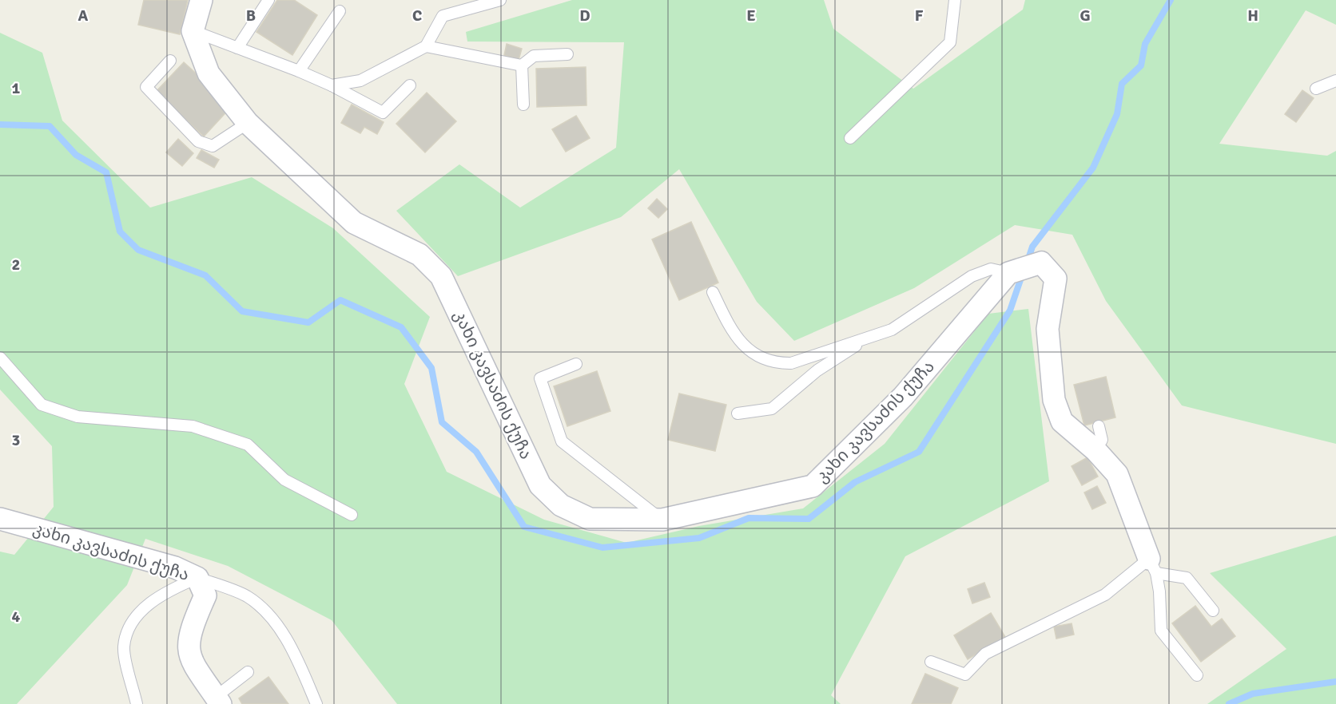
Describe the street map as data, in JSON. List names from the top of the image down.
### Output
{
  "streets": {
    "street": ["კახი კავსაძის ქუჩა"]
  },
  "grid": {
    "columns": [
      "A",
      "B",
      "C",
      "D",
      "E",
      "F",
      "G",
      "H"
    ],
    "rows": [
      "1",
      "2",
      "3",
      "4"
    ]
  }
}
